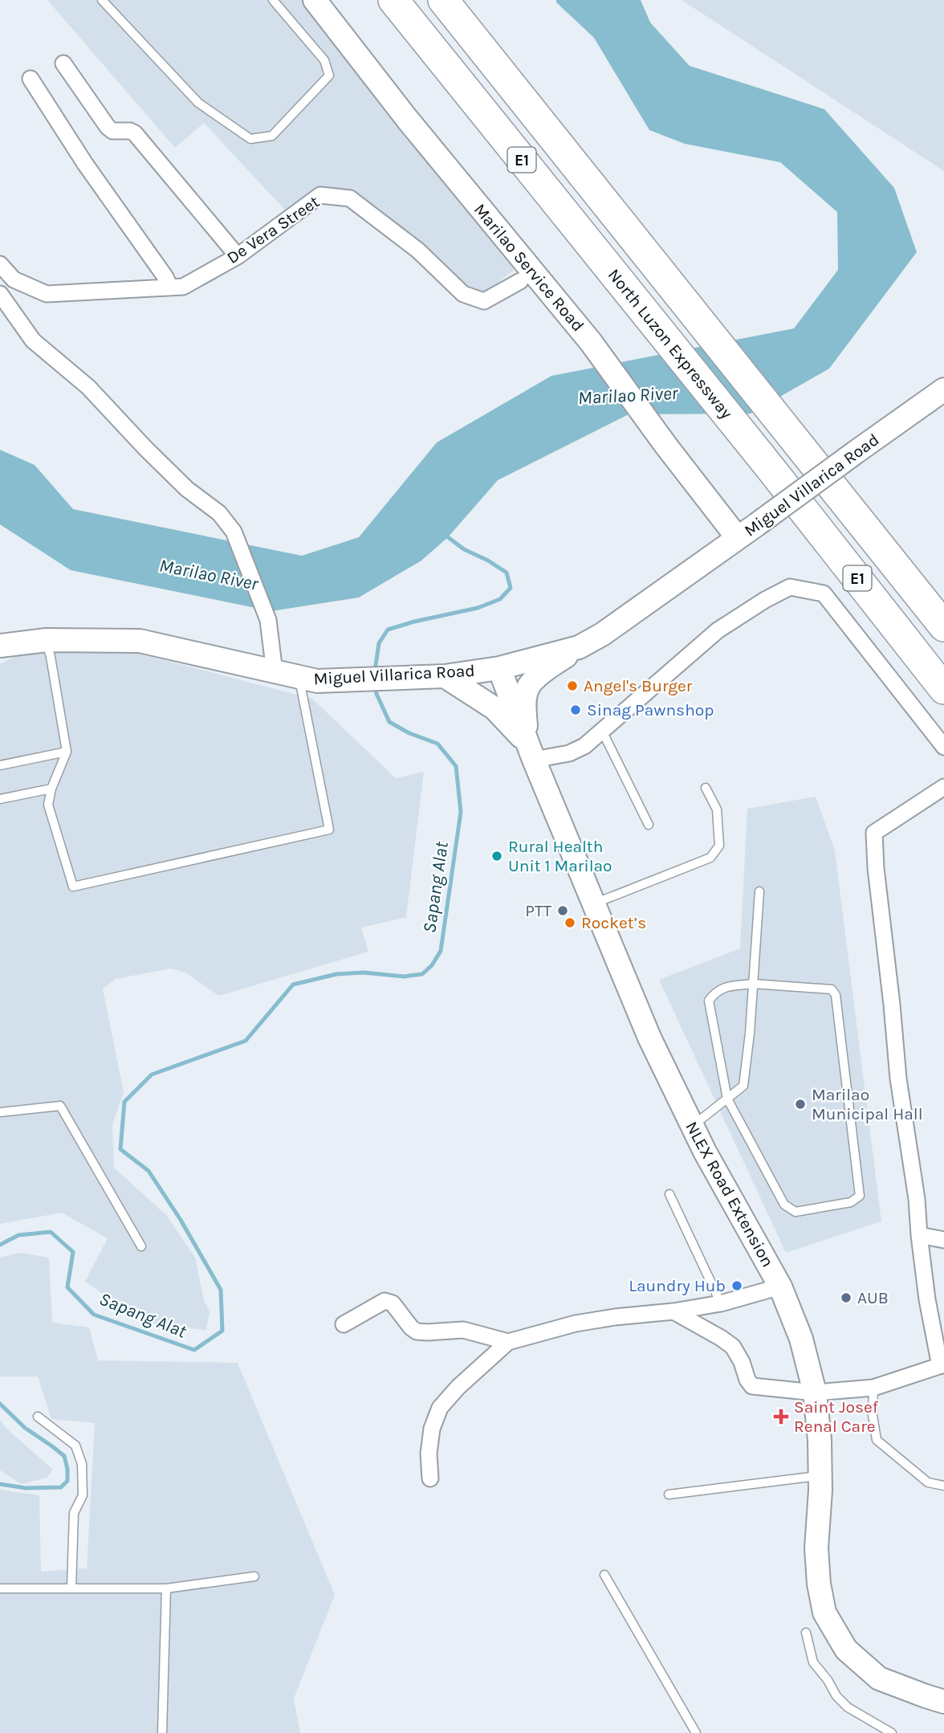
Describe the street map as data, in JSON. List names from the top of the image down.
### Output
{
  "streets": {
    "highway": ["E1", "North Luzon Expressway"],
    "main road": ["Marilao Service Road", "Miguel Villarica Road", "NLEX Road Extension"],
    "street": ["De Vera Street"]
  },
  "crossings": [
    ["Marilao Service Road", "Miguel Villarica Road"],
    ["Miguel Villarica Road", "NLEX Road Extension"]
  ],
  "water": ["Marilao River", "Sapang Alat"],
  "places": {
    "other": [
      "Angel's Burger",
      "Sinag Pawnshop",
      "Rural Health Unit 1 Marilao",
      "PTT",
      "Rocket’s",
      "Marilao Municipal Hall",
      "Laundry Hub",
      "AUB"
    ],
    "health": ["Saint Josef Renal Care"]
  }
}
